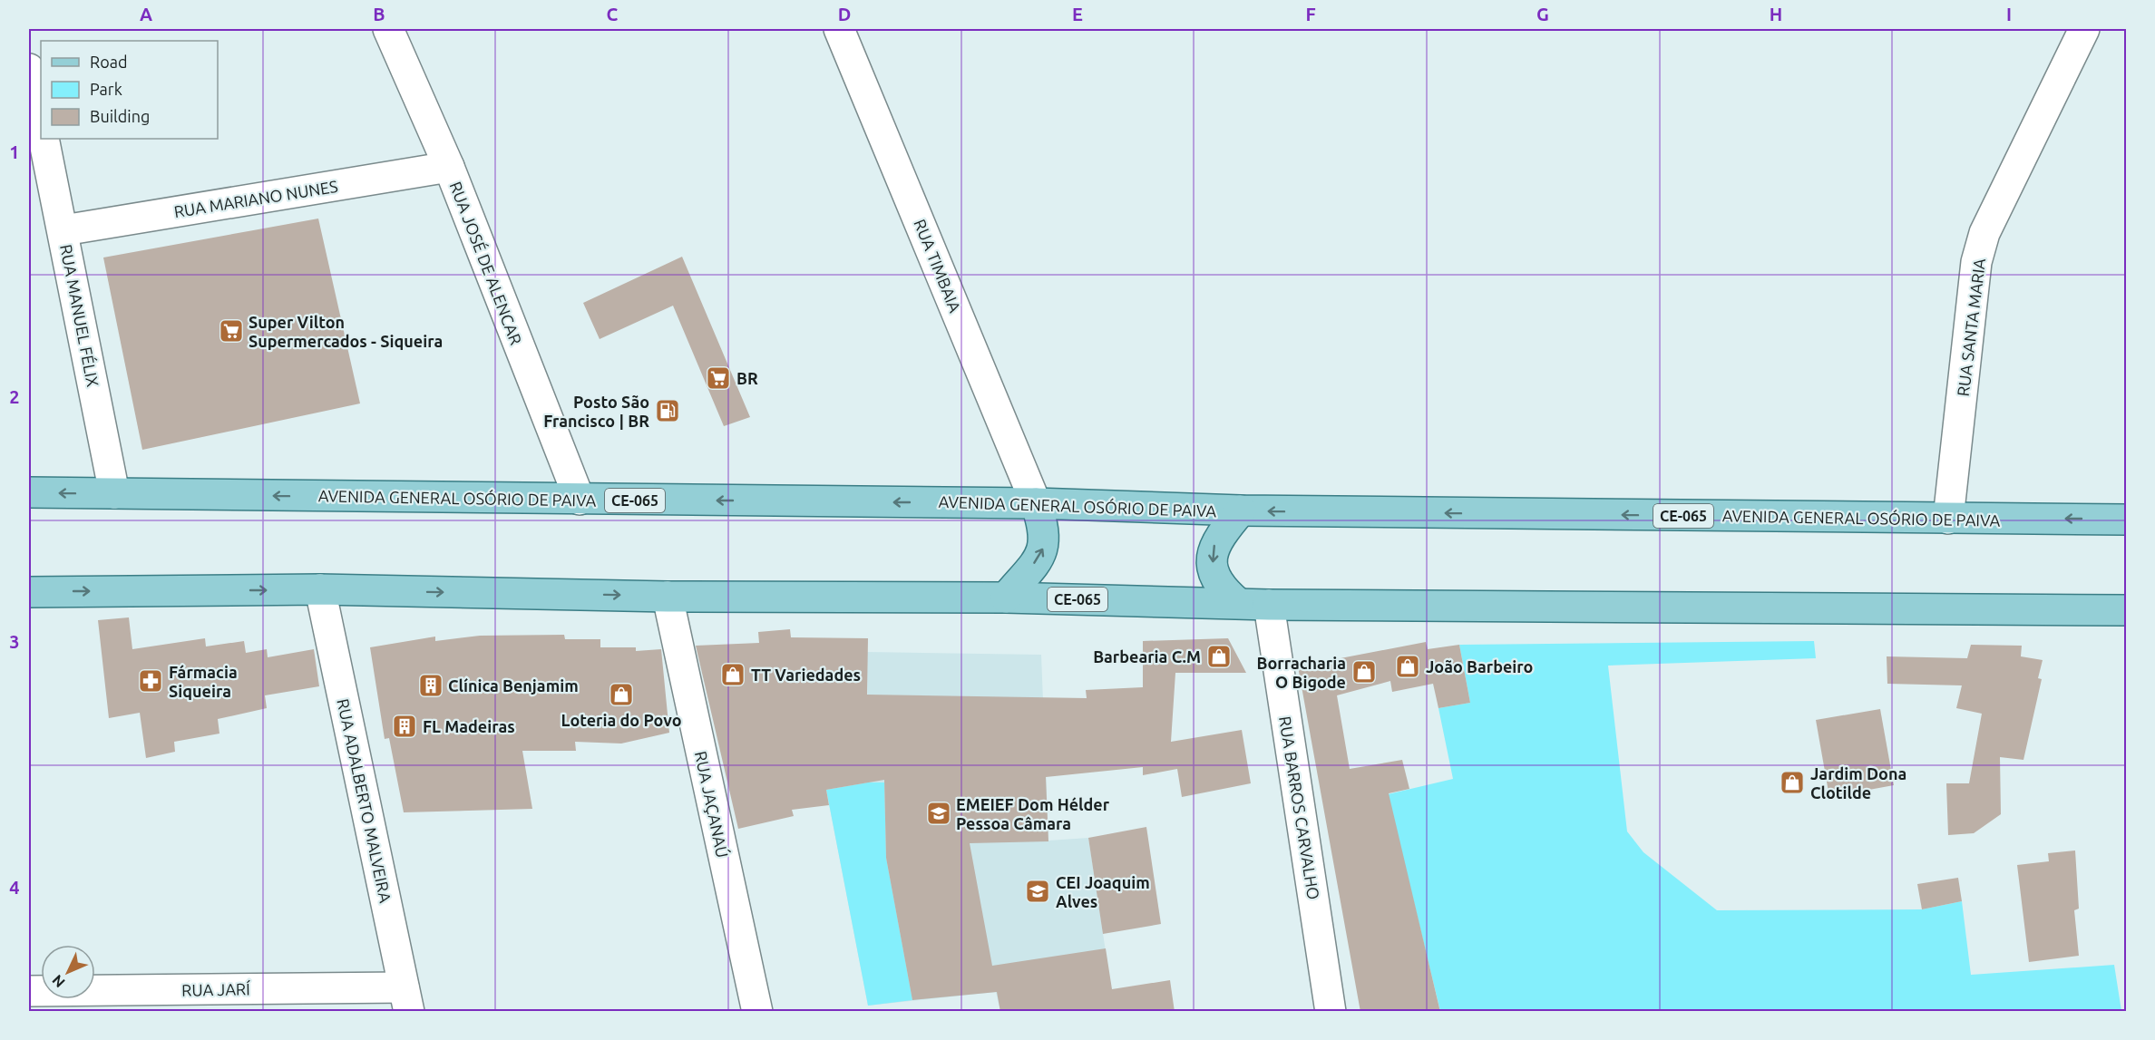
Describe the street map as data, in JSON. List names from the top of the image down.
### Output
{
  "streets": {
    "main road": ["AVENIDA GENERAL OSÓRIO DE PAIVA", "CE-065"],
    "street": [
      "RUA MARIANO NUNES",
      "RUA JOSÉ DE ALENCAR",
      "RUA TIMBAIA",
      "RUA MANUEL FÉLIX",
      "RUA SANTA MARIA",
      "RUA ADALBERTO MALVEIRA",
      "RUA JAÇANAÚ",
      "RUA BARROS CARVALHO",
      "RUA JARÍ"
    ]
  },
  "crossings": [
    ["RUA MARIANO NUNES", "RUA JOSÉ DE ALENCAR"],
    ["RUA MARIANO NUNES", "RUA MANUEL FÉLIX"],
    ["RUA JOSÉ DE ALENCAR", "AVENIDA GENERAL OSÓRIO DE PAIVA"],
    ["RUA TIMBAIA", "AVENIDA GENERAL OSÓRIO DE PAIVA"],
    ["RUA MANUEL FÉLIX", "AVENIDA GENERAL OSÓRIO DE PAIVA"],
    ["RUA SANTA MARIA", "AVENIDA GENERAL OSÓRIO DE PAIVA"],
    ["CE-065", "RUA ADALBERTO MALVEIRA"],
    ["CE-065", "RUA JAÇANAÚ"],
    ["CE-065", "RUA BARROS CARVALHO"],
    ["RUA ADALBERTO MALVEIRA", "RUA JARÍ"]
  ],
  "places": {
    "supermarket": ["Super Vilton Supermercados - Siqueira", "BR"],
    "fuel station": ["Posto São Francisco | BR"],
    "shop": [
      "Barbearia C.M",
      "João Barbeiro",
      "Borracharia O Bigode",
      "TT Variedades",
      "Loteria do Povo",
      "Jardim Dona Clotilde"
    ],
    "pharmacy": ["Fármacia Siqueira"],
    "building": ["Clínica Benjamim", "FL Madeiras"],
    "school or university": ["EMEIEF Dom Hélder Pessoa Câmara", "CEI Joaquim Alves"]
  },
  "legend": ["Road", "Park", "Building"],
  "north": "bottom left",
  "grid": {
    "columns": [
      "A",
      "B",
      "C",
      "D",
      "E",
      "F",
      "G",
      "H",
      "I"
    ],
    "rows": [
      "1",
      "2",
      "3",
      "4"
    ]
  }
}
